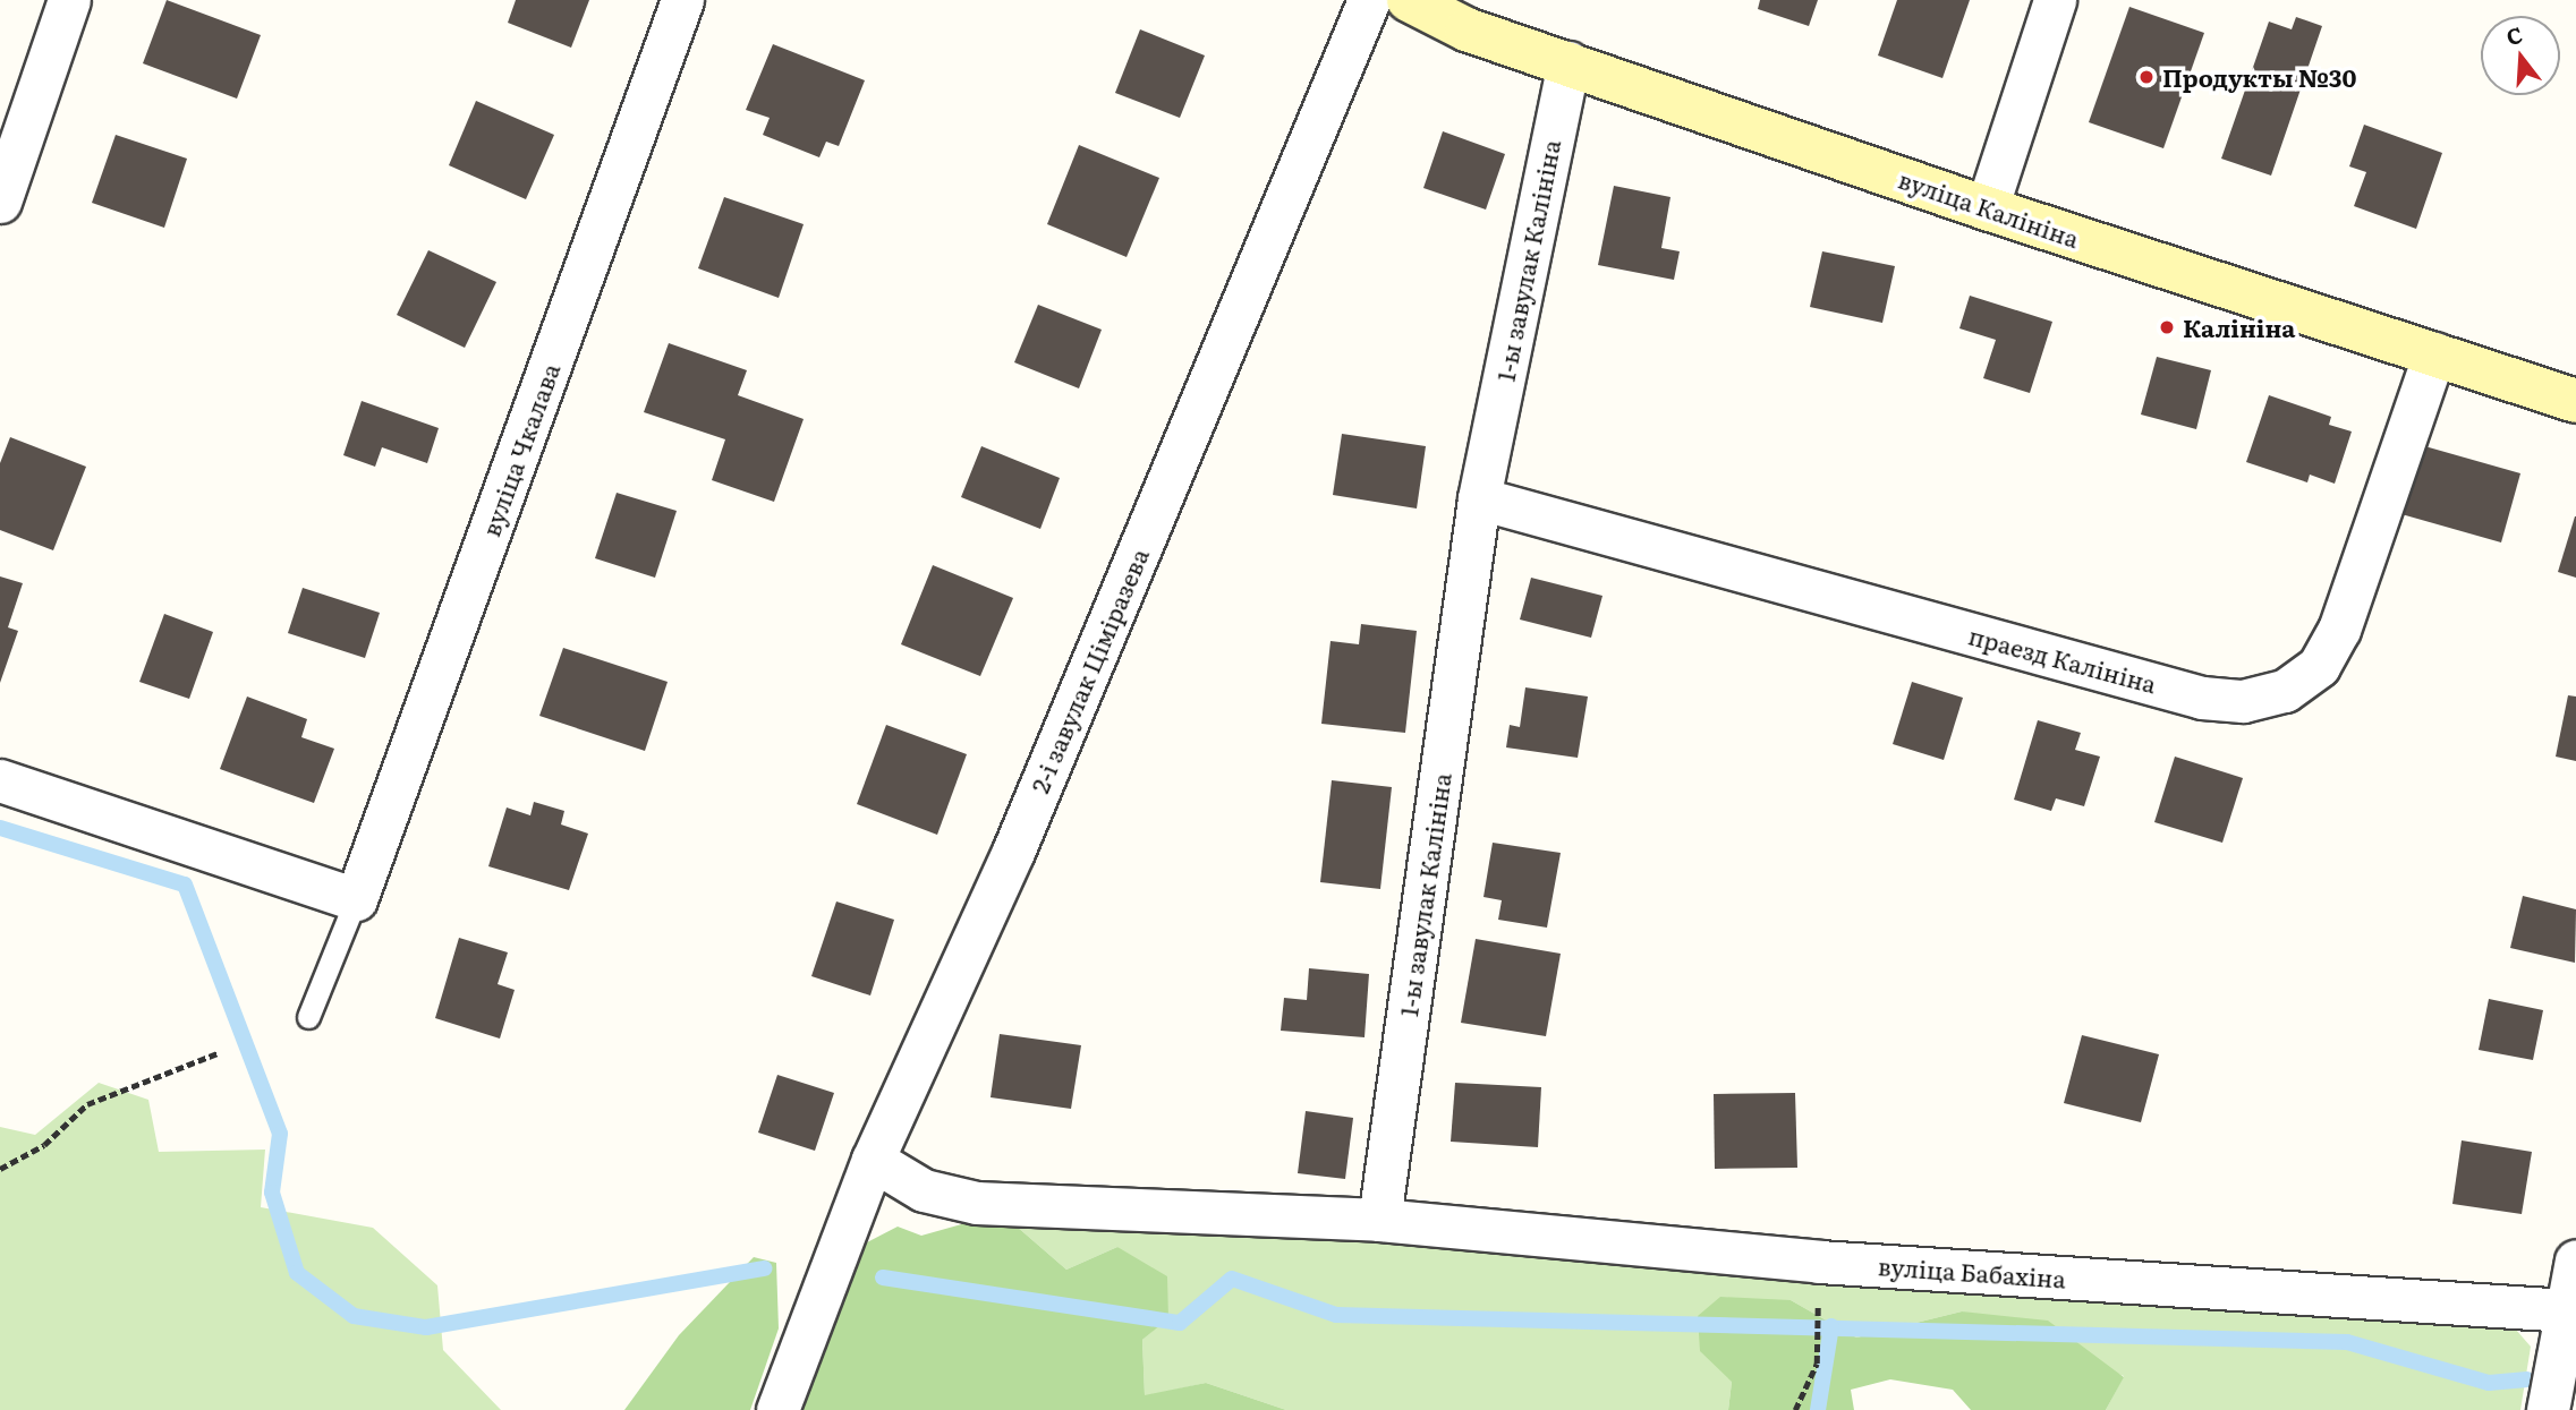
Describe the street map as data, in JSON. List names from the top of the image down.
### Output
{
  "streets": {
    "street": [
      "вуліца Калініна",
      "1-ы завулак Калініна",
      "вуліца Чкалава",
      "праезд Калініна",
      "2-і завулак Ціміразева",
      "вуліца Бабахіна"
    ]
  },
  "crossings": [
    ["вуліца Калініна", "1-ы завулак Калініна"],
    ["вуліца Калініна", "праезд Калініна"],
    ["1-ы завулак Калініна", "праезд Калініна"],
    ["1-ы завулак Калініна", "вуліца Бабахіна"]
  ],
  "places": ["Продукты №30", "Калініна"],
  "north": "top"
}
